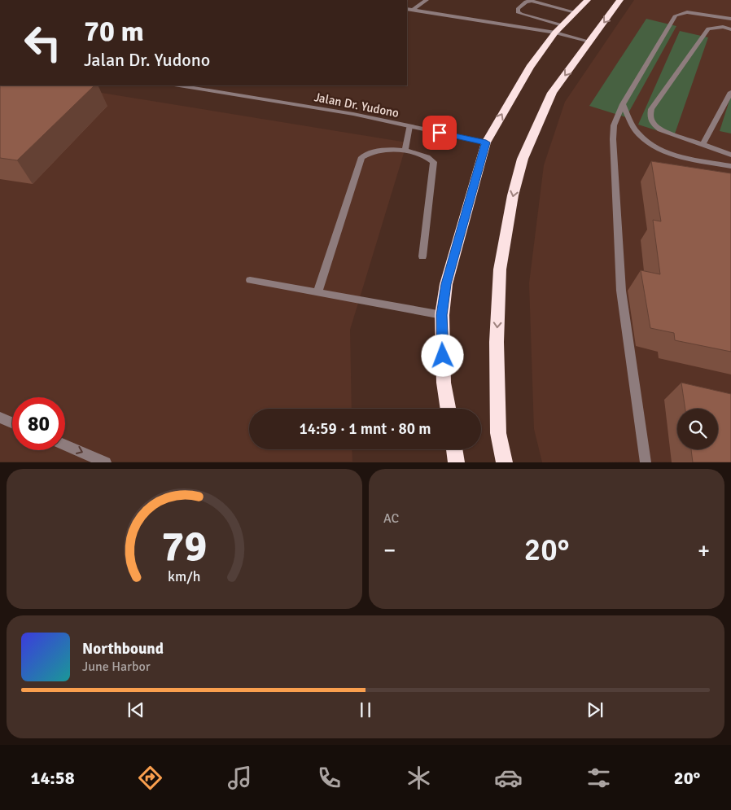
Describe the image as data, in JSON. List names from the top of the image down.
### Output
{
  "streets": {
    "street": ["Jalan Dr. Yudono"]
  },
  "page": {
    "turn": ["70 m", "Jalan Dr. Yudono"],
    "limit": "80",
    "trip": "14:59 · 1 mnt · 80 m",
    "tile": "AC",
    "heat": ["−", "20°", "+"],
    "song": ["Northbound", "June Harbor"],
    "tabs": ["14:58", "20°"],
    "gauge": ["79", "km/h"]
  }
}
